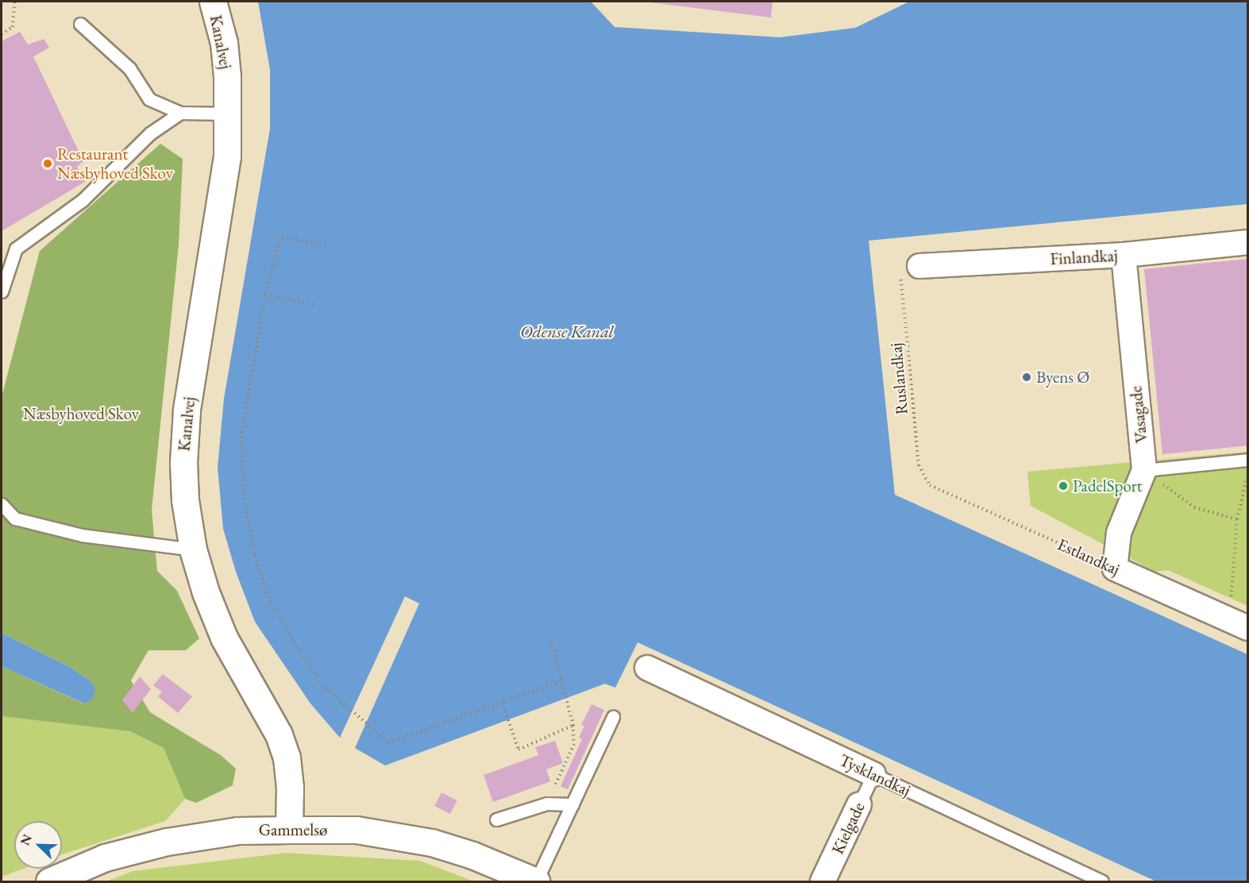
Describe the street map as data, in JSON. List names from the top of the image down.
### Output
{
  "streets": {
    "street": [
      "Kanalvej",
      "Finlandkaj",
      "Vasagade",
      "Estlandkaj",
      "Tysklandkaj",
      "Kielgade",
      "Gammelsø"
    ],
    "path": ["Ruslandkaj"]
  },
  "crossings": [
    ["Kanalvej", "Gammelsø"],
    ["Finlandkaj", "Ruslandkaj"],
    ["Finlandkaj", "Vasagade"],
    ["Ruslandkaj", "Estlandkaj"],
    ["Vasagade", "Estlandkaj"],
    ["Tysklandkaj", "Kielgade"]
  ],
  "water": ["Odense Kanal"],
  "parks": ["Næsbyhoved Skov"],
  "places": ["Restaurant Næsbyhoved Skov", "Byens Ø", "PadelSport"],
  "north": "top left"
}
